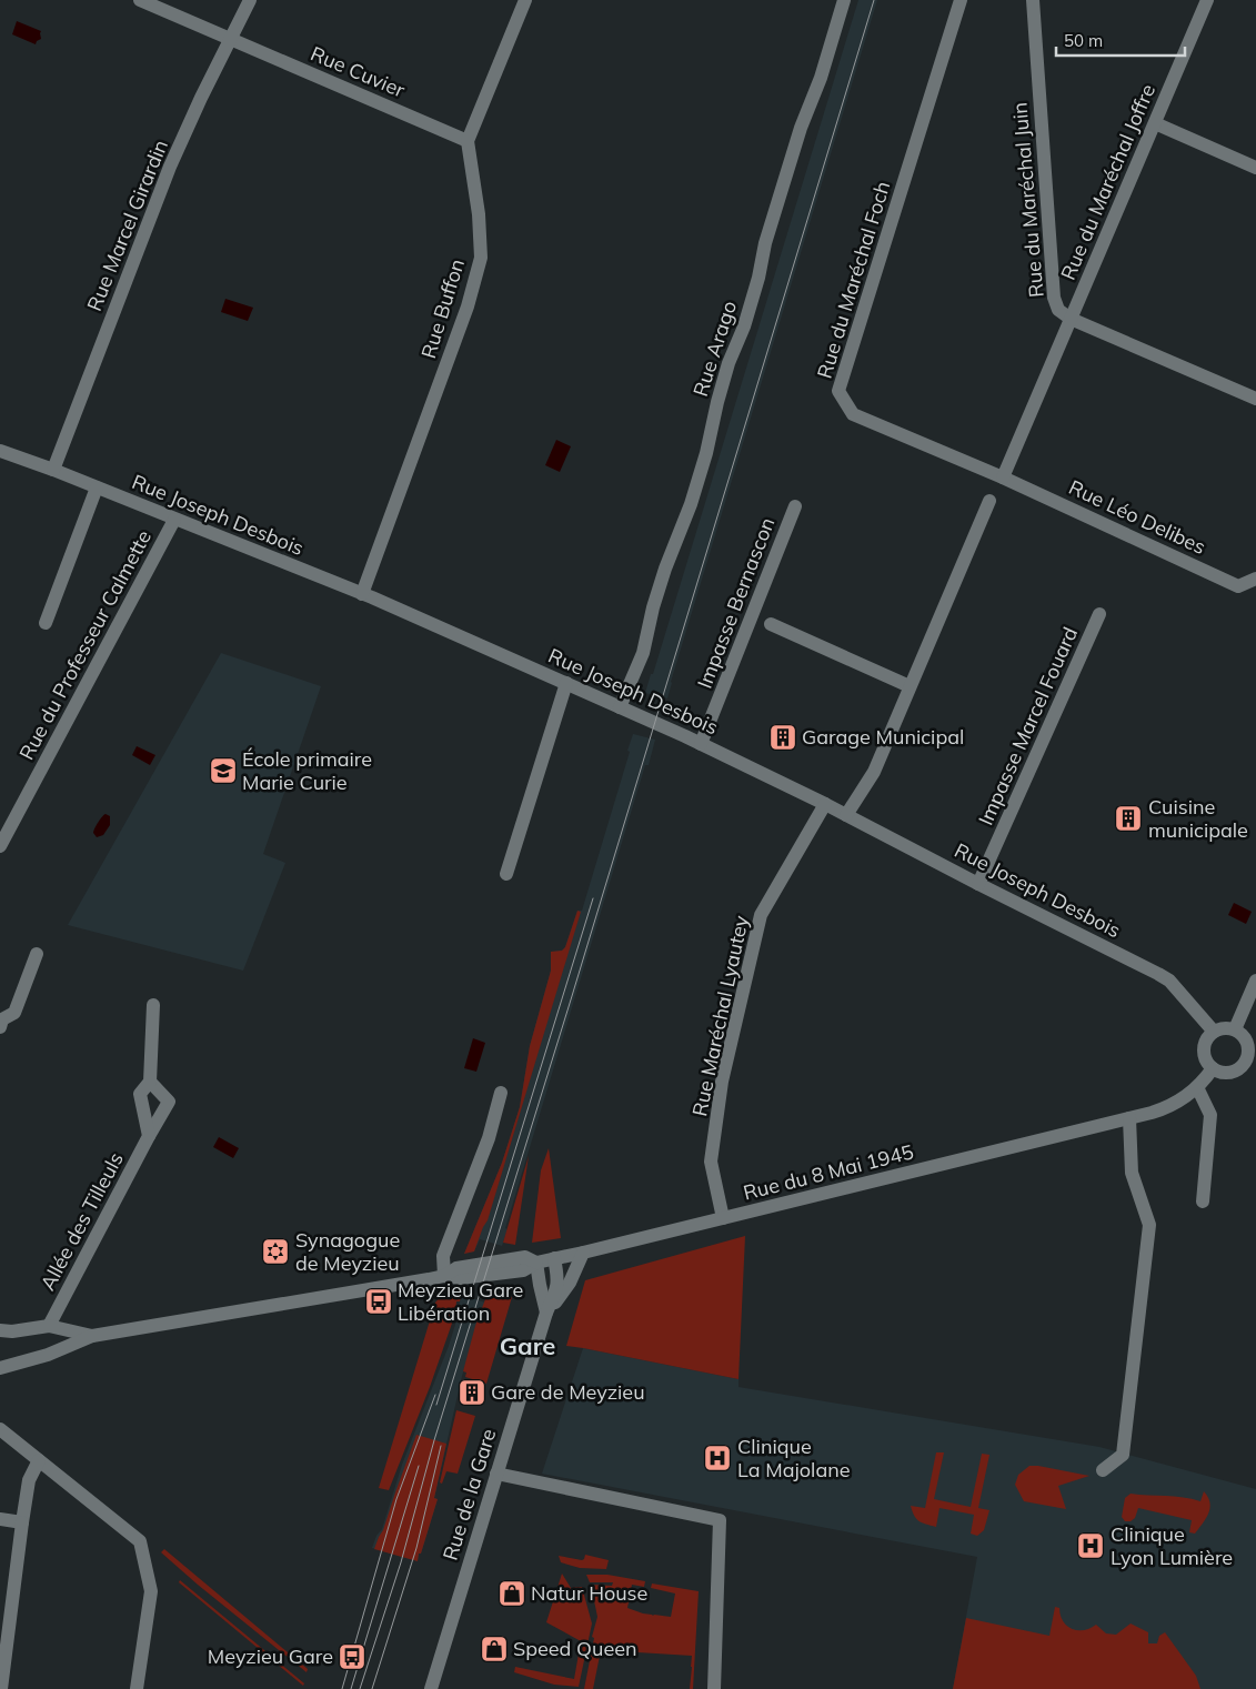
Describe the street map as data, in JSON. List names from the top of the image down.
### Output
{
  "streets": {
    "street": [
      "Rue Cuvier",
      "Rue du Maréchal Joffre",
      "Rue du Maréchal Juin",
      "Rue Marcel Girardin",
      "Rue du Maréchal Foch",
      "Rue Buffon",
      "Rue Arago",
      "Rue Joseph Desbois",
      "Rue Léo Delibes",
      "Impasse Bernascon",
      "Rue du Professeur Calmette",
      "Impasse Marcel Fouard",
      "Rue Maréchal Lyautey",
      "Rue du 8 Mai 1945",
      "Allée des Tilleuls",
      "Rue de la Gare"
    ]
  },
  "crossings": [
    ["Rue Cuvier", "Rue Marcel Girardin"],
    ["Rue Cuvier", "Rue Buffon"],
    ["Rue du Maréchal Joffre", "Rue du Maréchal Juin"],
    ["Rue Marcel Girardin", "Rue Joseph Desbois"],
    ["Rue du Maréchal Foch", "Rue Léo Delibes"],
    ["Rue Buffon", "Rue Joseph Desbois"],
    ["Rue Arago", "Rue Joseph Desbois"],
    ["Rue Joseph Desbois", "Impasse Bernascon"],
    ["Rue Joseph Desbois", "Rue du Professeur Calmette"],
    ["Rue Joseph Desbois", "Impasse Marcel Fouard"],
    ["Rue Joseph Desbois", "Rue Maréchal Lyautey"],
    ["Rue Joseph Desbois", "Rue du 8 Mai 1945"],
    ["Rue Maréchal Lyautey", "Rue du 8 Mai 1945"],
    ["Rue du 8 Mai 1945", "Rue de la Gare"]
  ],
  "districts": ["Gare"],
  "places": {
    "building": ["Garage Municipal", "Cuisine municipale", "Gare de Meyzieu"],
    "school or university": ["École primaire Marie Curie"],
    "synagogue": ["Synagogue de Meyzieu"],
    "bus stop": ["Meyzieu Gare Libération", "Meyzieu Gare"],
    "hospital": ["Clinique La Majolane", "Clinique Lyon Lumière"],
    "shop": ["Natur House", "Speed Queen"]
  },
  "scale_bar": "50 m"
}
